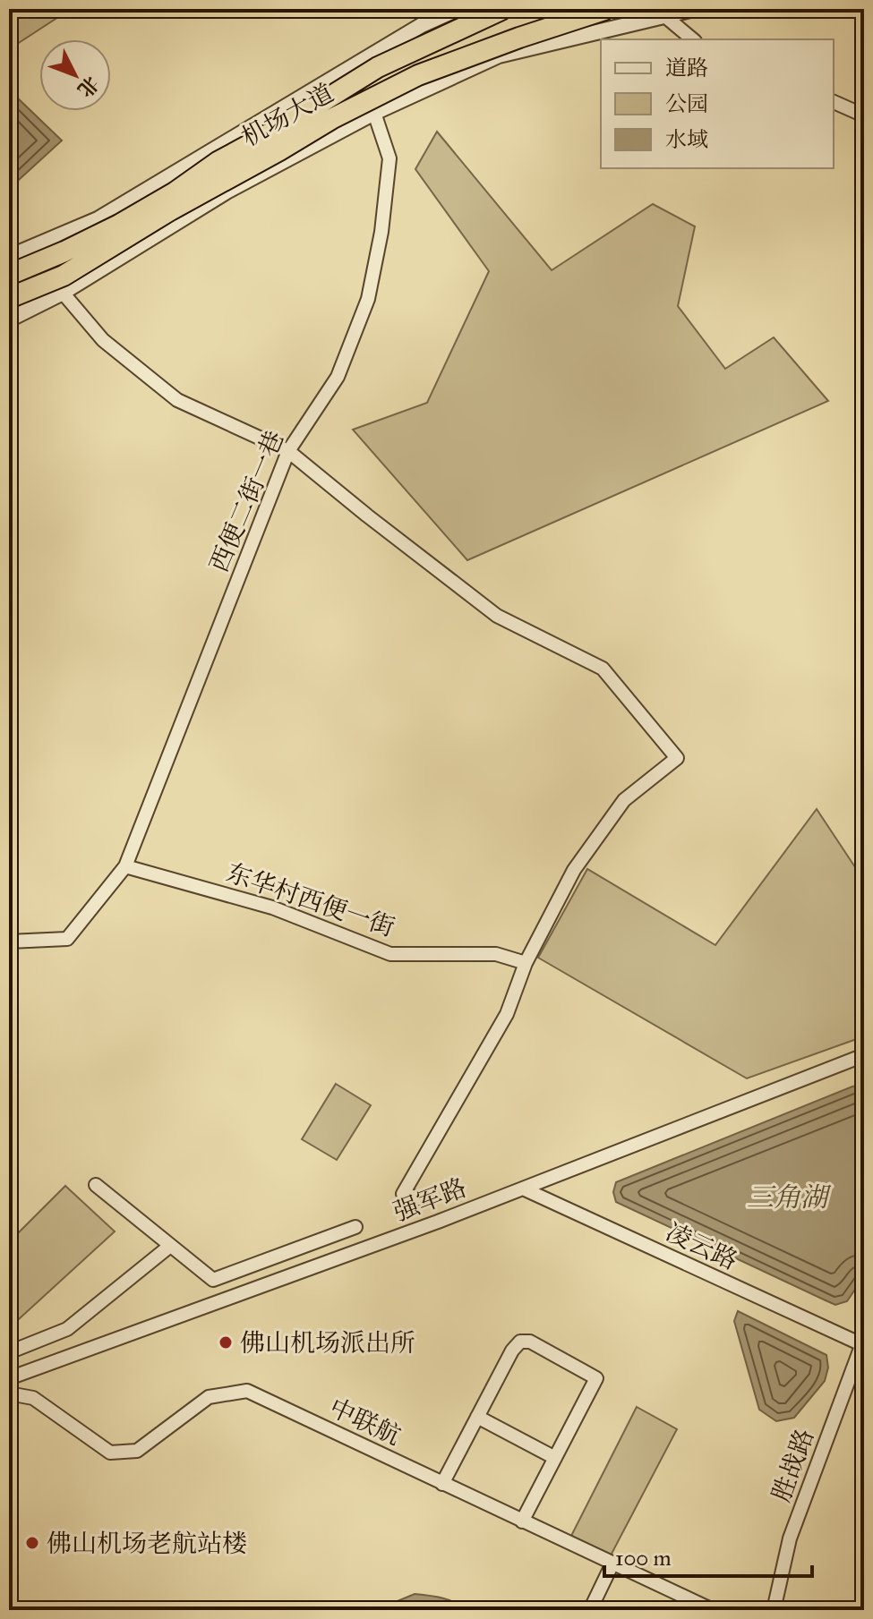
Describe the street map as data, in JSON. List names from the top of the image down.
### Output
{
  "streets": {
    "main road": ["机场大道"],
    "street": [
      "西便二街一巷",
      "东华村西便一街",
      "强军路",
      "凌云路",
      "中联航",
      "胜战路"
    ]
  },
  "crossings": [
    ["西便二街一巷", "东华村西便一街"],
    ["强军路", "凌云路"],
    ["凌云路", "胜战路"]
  ],
  "water": ["三角湖"],
  "places": ["佛山机场派出所", "佛山机场老航站楼"],
  "legend": ["道路", "公园", "水域"],
  "scale_bar": "100 m",
  "north": "bottom right"
}
